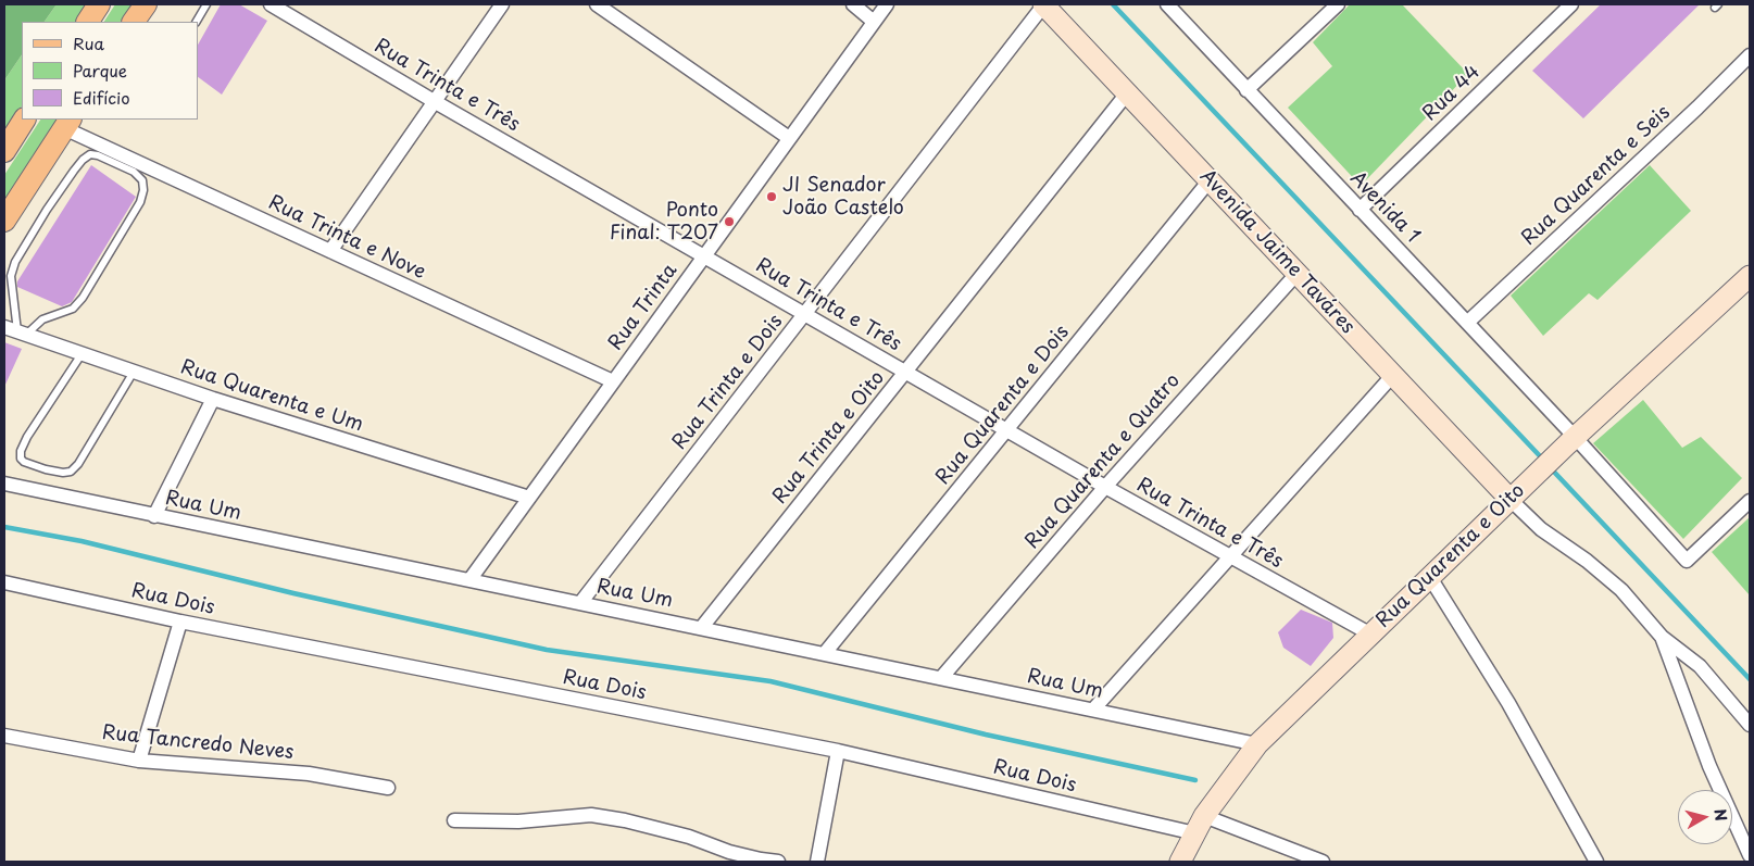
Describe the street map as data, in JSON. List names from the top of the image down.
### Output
{
  "streets": {
    "main road": ["Avenida Jaime Taváres", "Rua Quarenta e Oito"],
    "street": [
      "Rua Trinta e Três",
      "Rua 44",
      "Rua Quarenta e Seis",
      "Avenida 1",
      "Rua Trinta e Nove",
      "Rua Trinta",
      "Rua Trinta e Dois",
      "Rua Quarenta e Um",
      "Rua Quarenta e Dois",
      "Rua Trinta e Oito",
      "Rua Quarenta e Quatro",
      "Rua Um",
      "Rua Dois",
      "Rua Tancredo Neves"
    ]
  },
  "crossings": [
    ["Rua Trinta e Três", "Rua Trinta"],
    ["Rua Trinta e Três", "Rua Trinta e Dois"],
    ["Rua Trinta e Três", "Rua Quarenta e Dois"],
    ["Rua Trinta e Três", "Rua Trinta e Oito"],
    ["Rua Trinta e Três", "Rua Quarenta e Quatro"],
    ["Rua Trinta e Três", "Rua Quarenta e Oito"],
    ["Rua 44", "Avenida 1"],
    ["Rua Quarenta e Seis", "Avenida 1"],
    ["Avenida 1", "Rua Quarenta e Oito"],
    ["Rua Trinta e Nove", "Rua Trinta"],
    ["Avenida Jaime Taváres", "Rua Trinta e Dois"],
    ["Avenida Jaime Taváres", "Rua Quarenta e Dois"],
    ["Avenida Jaime Taváres", "Rua Trinta e Oito"],
    ["Avenida Jaime Taváres", "Rua Quarenta e Quatro"],
    ["Avenida Jaime Taváres", "Rua Quarenta e Oito"],
    ["Rua Trinta", "Rua Quarenta e Um"],
    ["Rua Trinta", "Rua Um"],
    ["Rua Trinta e Dois", "Rua Um"],
    ["Rua Quarenta e Dois", "Rua Um"],
    ["Rua Trinta e Oito", "Rua Um"],
    ["Rua Quarenta e Quatro", "Rua Um"],
    ["Rua Um", "Rua Quarenta e Oito"],
    ["Rua Quarenta e Oito", "Rua Dois"]
  ],
  "places": ["JI Senador João Castelo", "Ponto Final: T207"],
  "legend": ["Rua", "Parque", "Edifício"],
  "north": "right"
}
